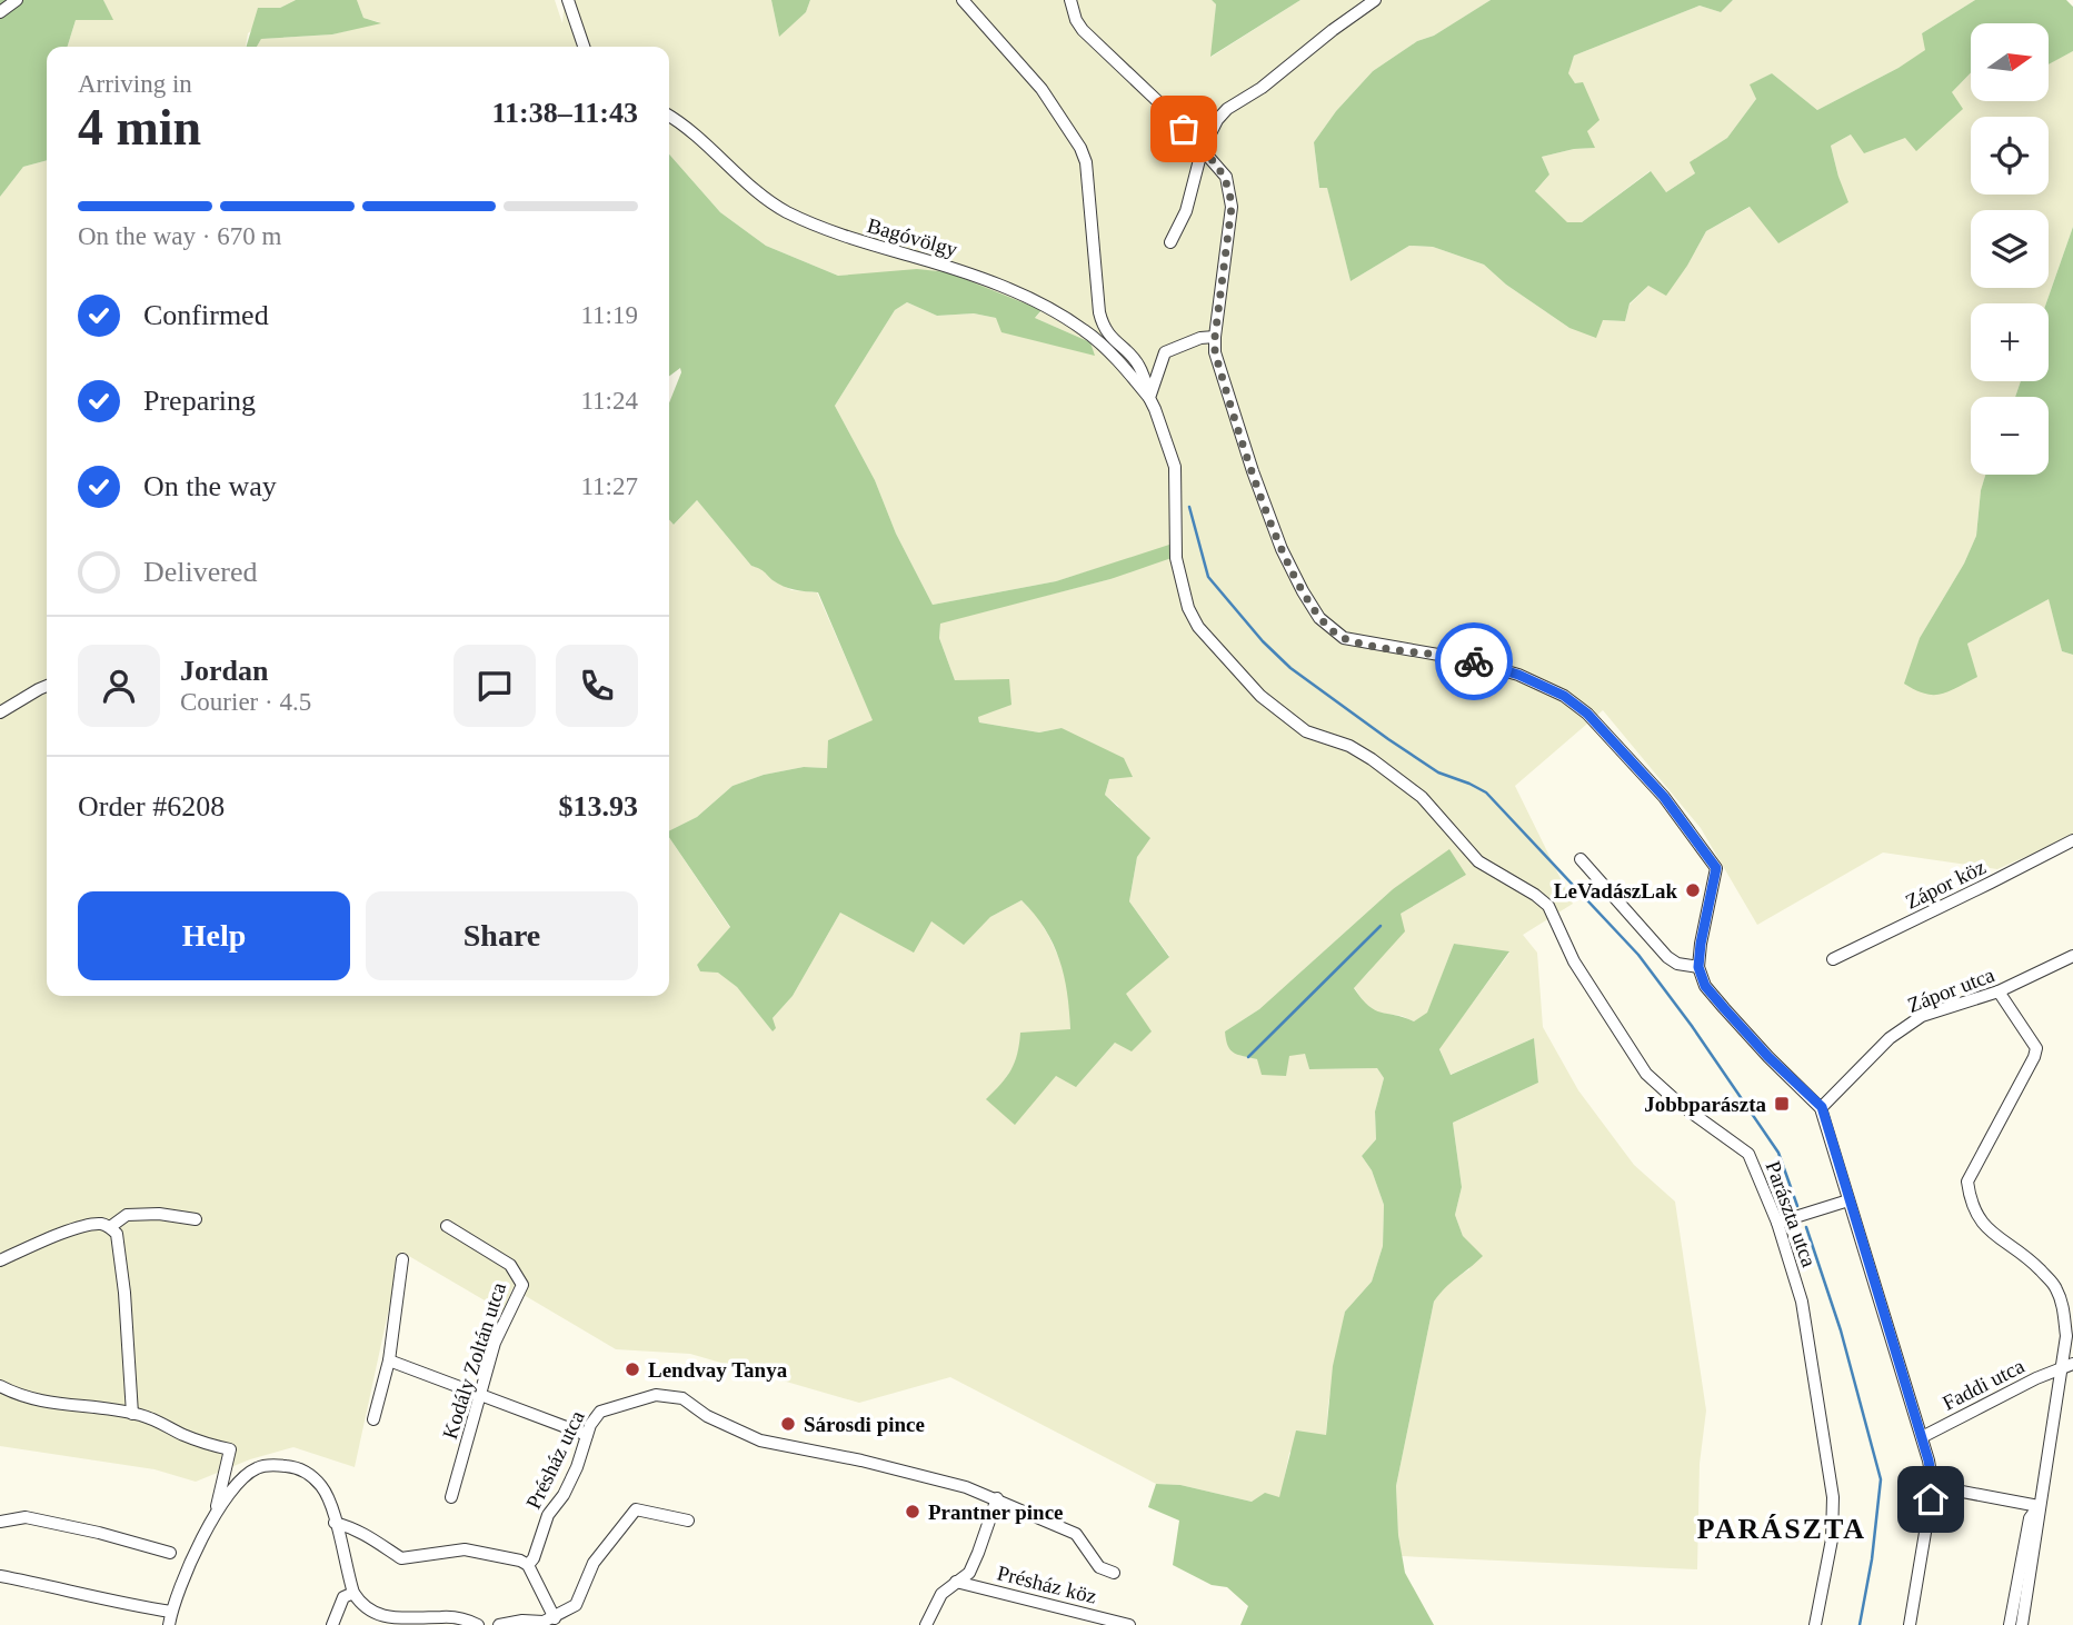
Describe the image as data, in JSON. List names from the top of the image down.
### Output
{
  "streets": {
    "street": [
      "Bagóvölgy",
      "Zápor köz",
      "Zápor utca",
      "Parászta utca",
      "Kodály Zoltán utca",
      "Faddi utca",
      "Présház utca",
      "Présház köz"
    ]
  },
  "crossings": [
    ["Bagóvölgy", "Parászta utca"]
  ],
  "districts": ["PARÁSZTA"],
  "places": {
    "other": [
      "LeVadászLak",
      "Lendvay Tanya",
      "Sárosdi pince",
      "Prantner pince"
    ],
    "transit": ["Jobbparászta"]
  },
  "north": "right",
  "page": {
    "map_buttons": ["+", "−"],
    "heading": ["4 min", "Arriving in", "11:38–11:43"],
    "panel": [
      "Jordan",
      "Courier · 4.5",
      "Order #6208",
      "$13.93"
    ],
    "bar": "On the way · 670 m",
    "list": [
      ["Confirmed", "11:19"],
      ["Preparing", "11:24"],
      ["On the way", "11:27"],
      "Delivered"
    ],
    "buttons": ["Help", "Share"]
  }
}
